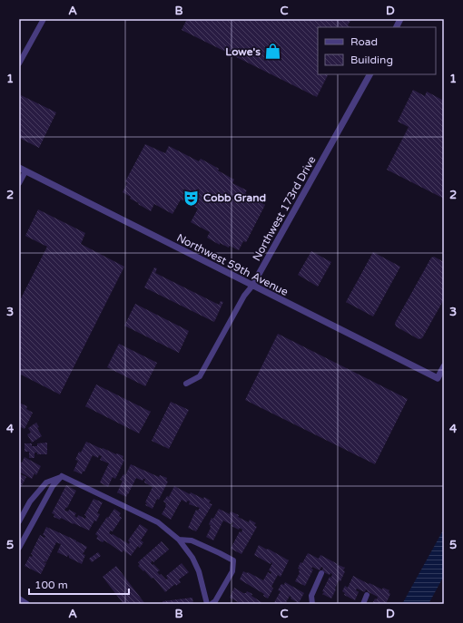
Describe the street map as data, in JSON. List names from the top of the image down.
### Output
{
  "streets": {
    "street": ["Northwest 173rd Drive", "Northwest 59th Avenue"]
  },
  "crossings": [
    ["Northwest 173rd Drive", "Northwest 59th Avenue"]
  ],
  "places": {
    "shop": ["Lowe's"],
    "theatre": ["Cobb Grand"]
  },
  "legend": ["Road", "Building"],
  "scale_bar": "100 m",
  "grid": {
    "columns": [
      "A",
      "B",
      "C",
      "D"
    ],
    "rows": [
      "1",
      "2",
      "3",
      "4",
      "5"
    ]
  }
}
